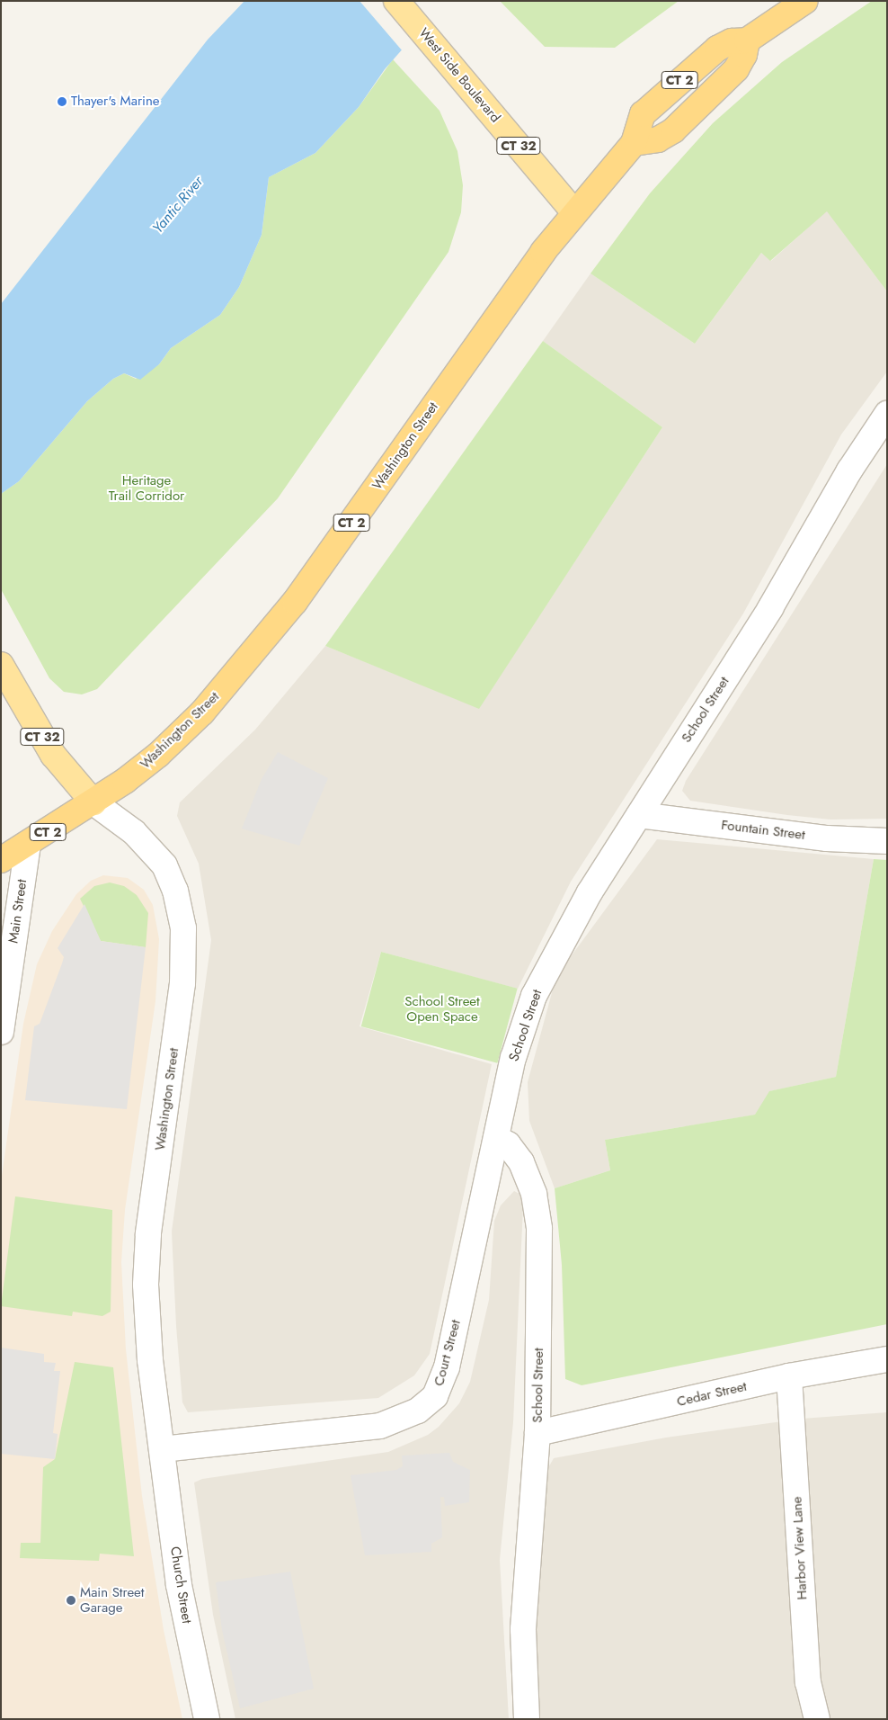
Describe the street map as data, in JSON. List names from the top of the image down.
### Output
{
  "streets": {
    "highway": ["CT 2", "Washington Street"],
    "main road": ["West Side Boulevard", "CT 32"],
    "street": [
      "School Street",
      "Fountain Street",
      "Main Street",
      "Court Street",
      "Cedar Street",
      "Harbor View Lane",
      "Church Street"
    ]
  },
  "crossings": [
    ["West Side Boulevard", "Washington Street"],
    ["CT 2", "CT 32"],
    ["CT 2", "Washington Street"],
    ["CT 2", "Main Street"],
    ["CT 32", "Washington Street"],
    ["Washington Street", "Court Street"],
    ["Washington Street", "Church Street"],
    ["School Street", "Fountain Street"],
    ["School Street", "Court Street"],
    ["School Street", "Cedar Street"],
    ["Court Street", "Church Street"],
    ["Cedar Street", "Harbor View Lane"]
  ],
  "water": ["Yantic River"],
  "parks": ["Heritage Trail Corridor", "School Street Open Space"],
  "places": ["Thayer's Marine", "Main Street Garage"]
}
